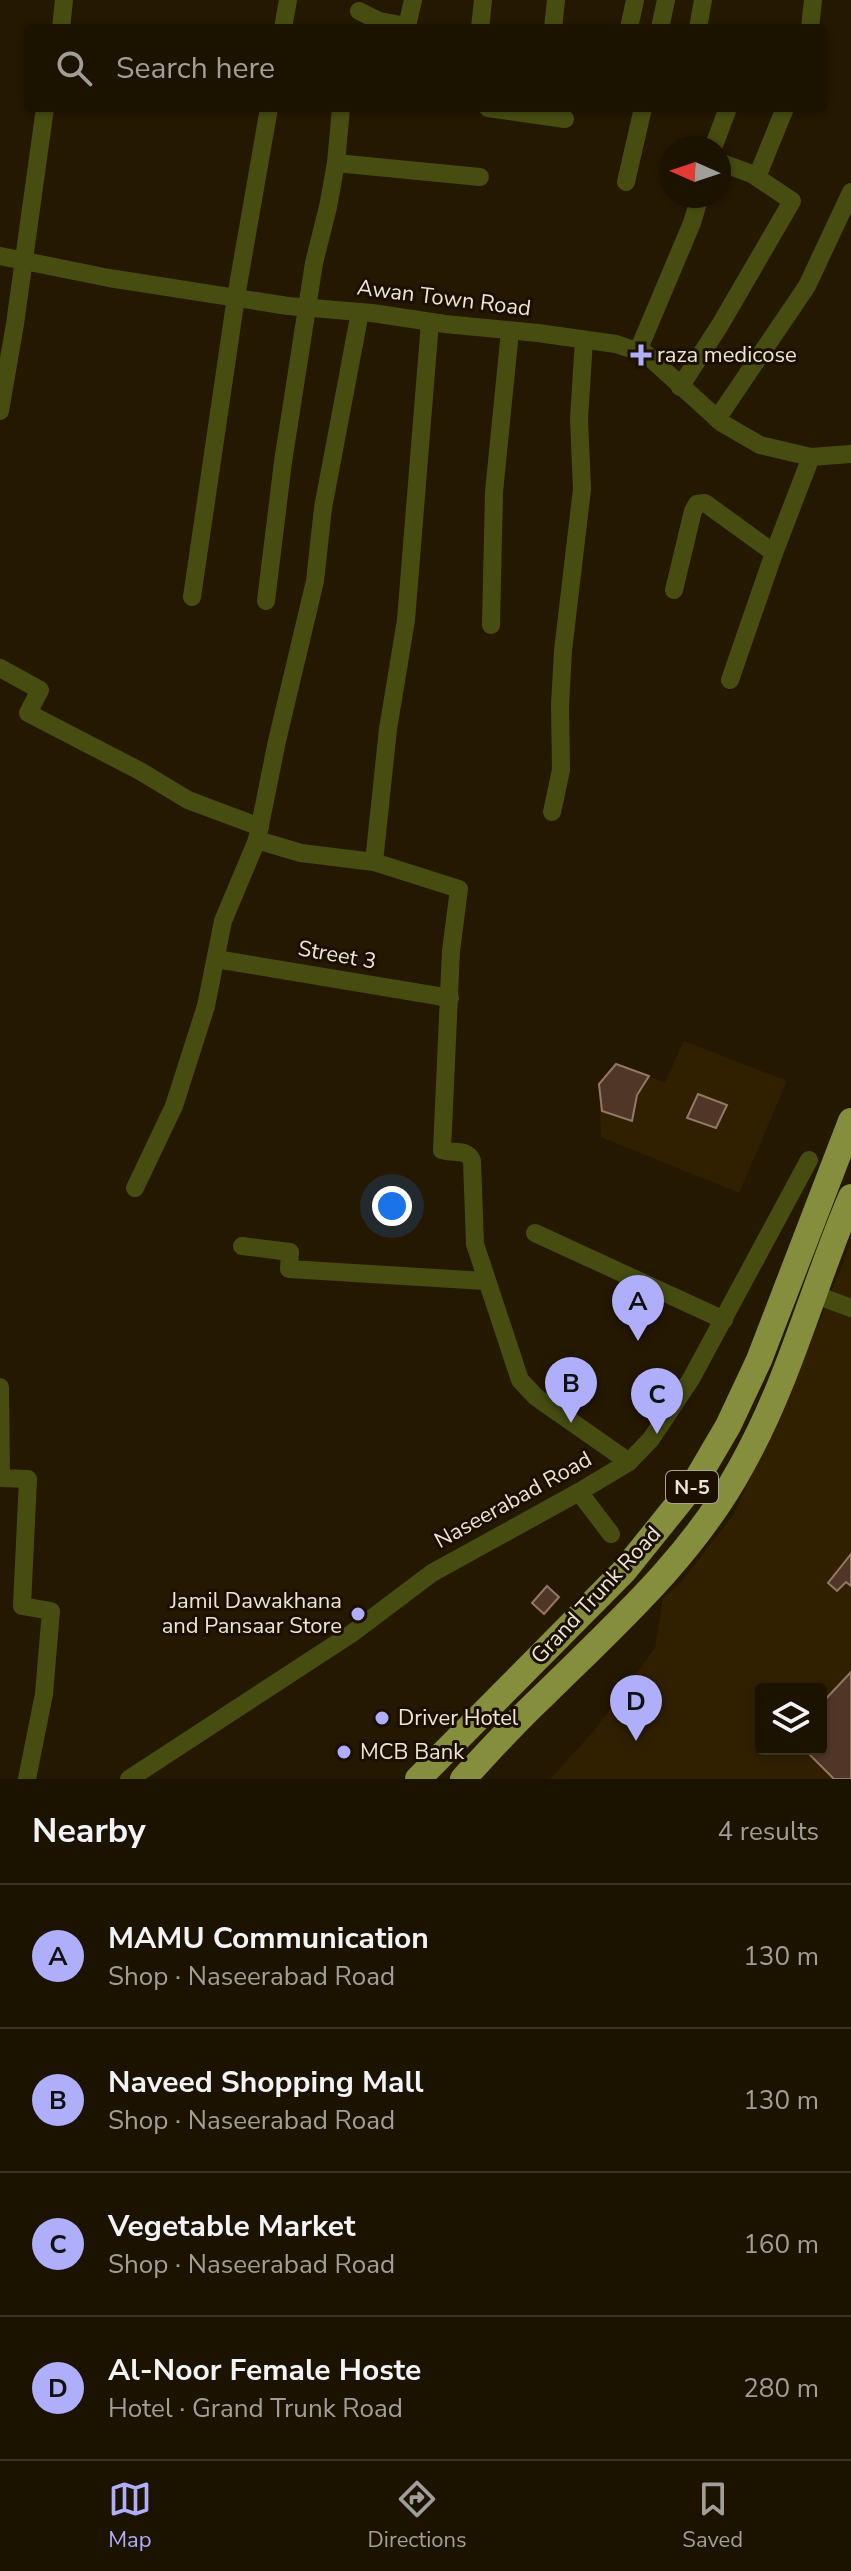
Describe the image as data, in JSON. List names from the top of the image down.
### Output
{
  "streets": {
    "highway": ["N-5", "Grand Trunk Road"],
    "street": ["Awan Town Road", "Street 3", "Naseerabad Road"]
  },
  "places": {
    "health": ["raza medicose"],
    "other": ["Jamil Dawakhana and Pansaar Store", "Driver Hotel", "MCB Bank"]
  },
  "north": "left",
  "page": {
    "search": "Search here",
    "pins": [
      "A",
      "B",
      "C",
      "D"
    ],
    "heading": ["Nearby", "4 results"],
    "list": [
      {
        "mark": "A",
        "name": "MAMU Communication",
        "note": "Shop · Naseerabad Road",
        "value": "130 m"
      },
      {
        "mark": "B",
        "name": "Naveed Shopping Mall",
        "note": "Shop · Naseerabad Road",
        "value": "130 m"
      },
      {
        "mark": "C",
        "name": "Vegetable Market",
        "note": "Shop · Naseerabad Road",
        "value": "160 m"
      },
      {
        "mark": "D",
        "name": "Al-Noor Female Hoste",
        "note": "Hotel · Grand Trunk Road",
        "value": "280 m"
      }
    ],
    "nav": ["Map", "Directions", "Saved"]
  }
}
